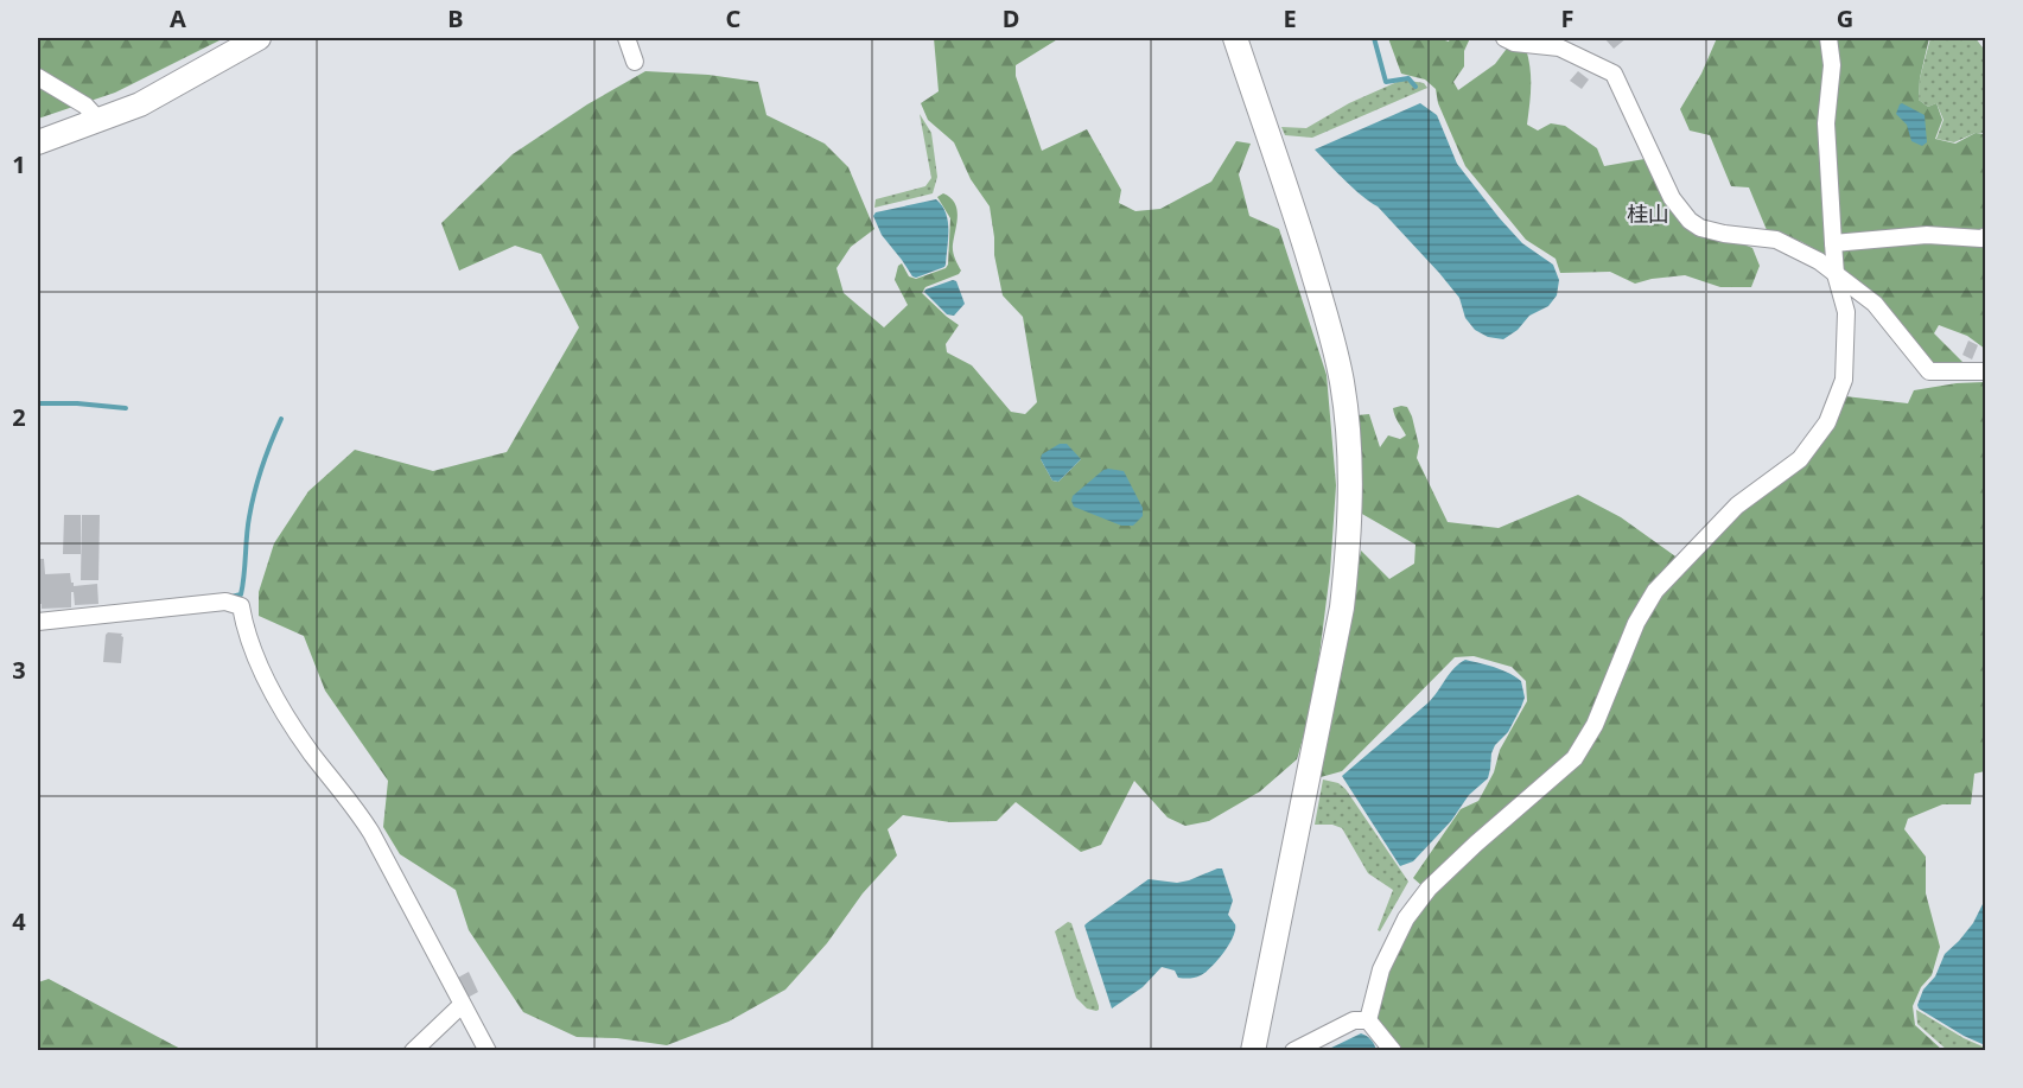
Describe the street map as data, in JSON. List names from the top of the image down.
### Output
{
  "districts": ["桂山"],
  "grid": {
    "columns": [
      "A",
      "B",
      "C",
      "D",
      "E",
      "F",
      "G"
    ],
    "rows": [
      "1",
      "2",
      "3",
      "4"
    ]
  }
}
